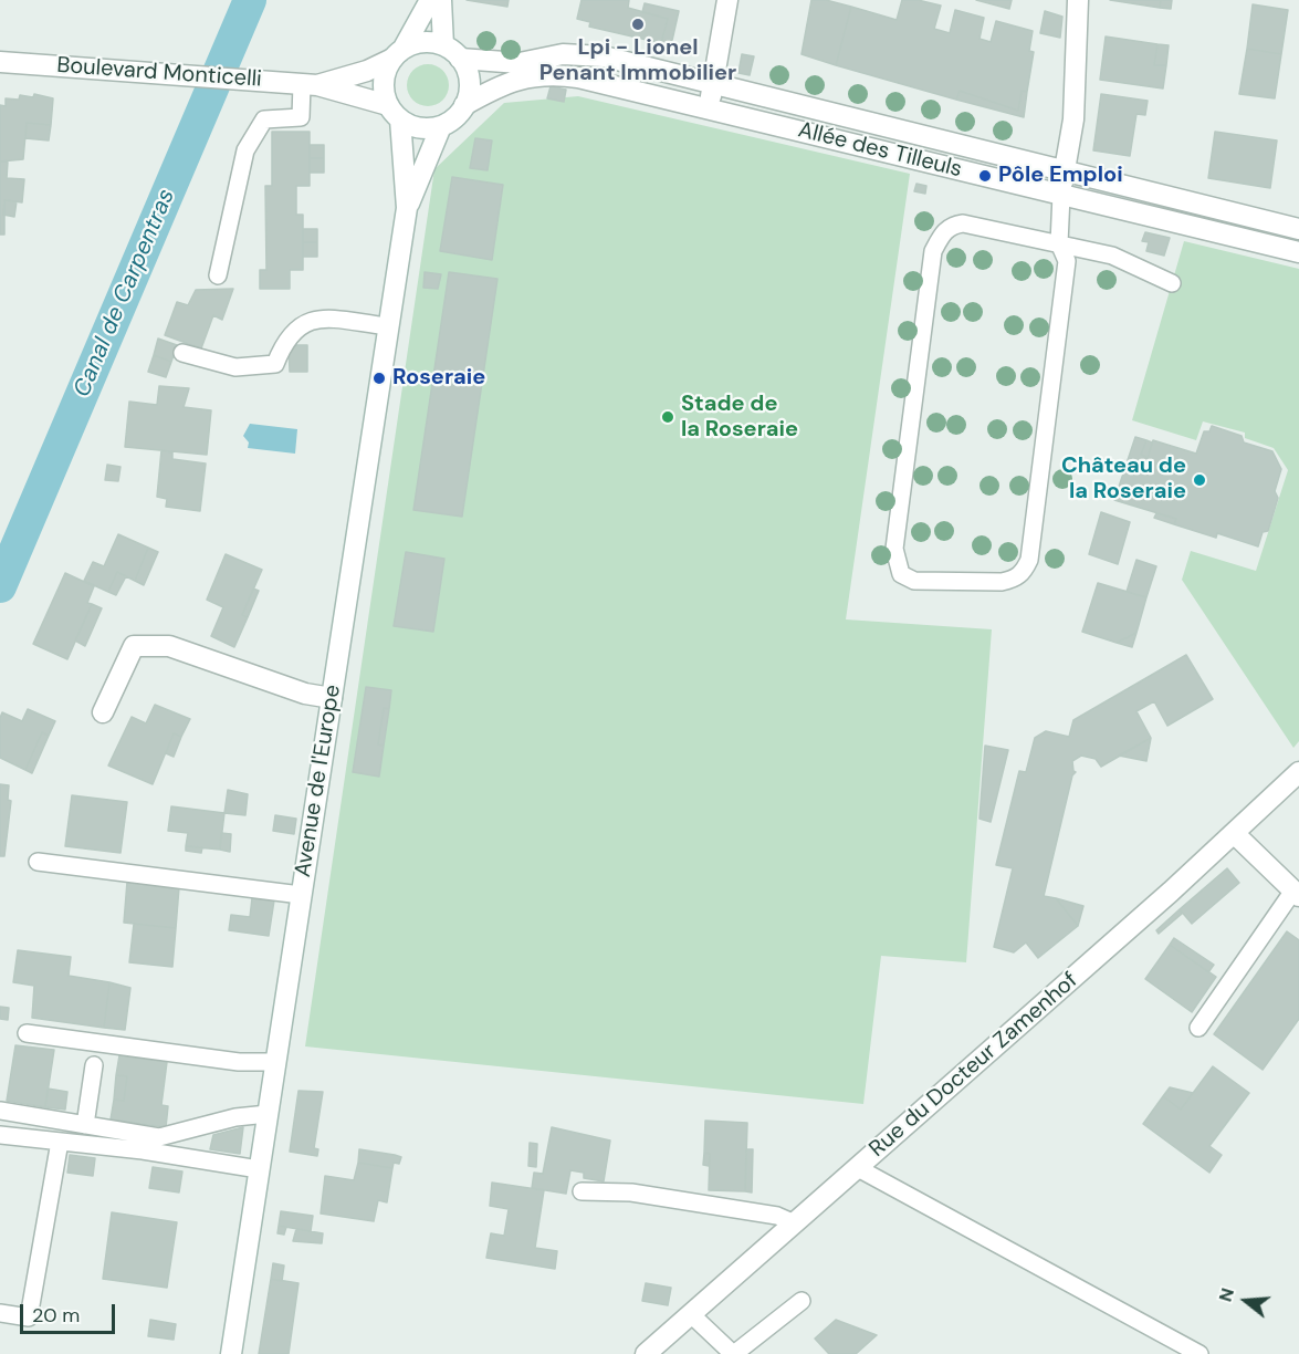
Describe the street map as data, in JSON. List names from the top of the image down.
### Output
{
  "streets": {
    "street": [
      "Boulevard Monticelli",
      "Allée des Tilleuls",
      "Avenue de l'Europe",
      "Rue du Docteur Zamenhof"
    ]
  },
  "crossings": [
    ["Boulevard Monticelli", "Allée des Tilleuls"],
    ["Boulevard Monticelli", "Avenue de l'Europe"],
    ["Allée des Tilleuls", "Avenue de l'Europe"]
  ],
  "water": ["Canal de Carpentras"],
  "places": [
    "Lpi - Lionel Penant Immobilier",
    "Pôle Emploi",
    "Roseraie",
    "Stade de la Roseraie",
    "Château de la Roseraie"
  ],
  "scale_bar": "20 m",
  "north": "left"
}
